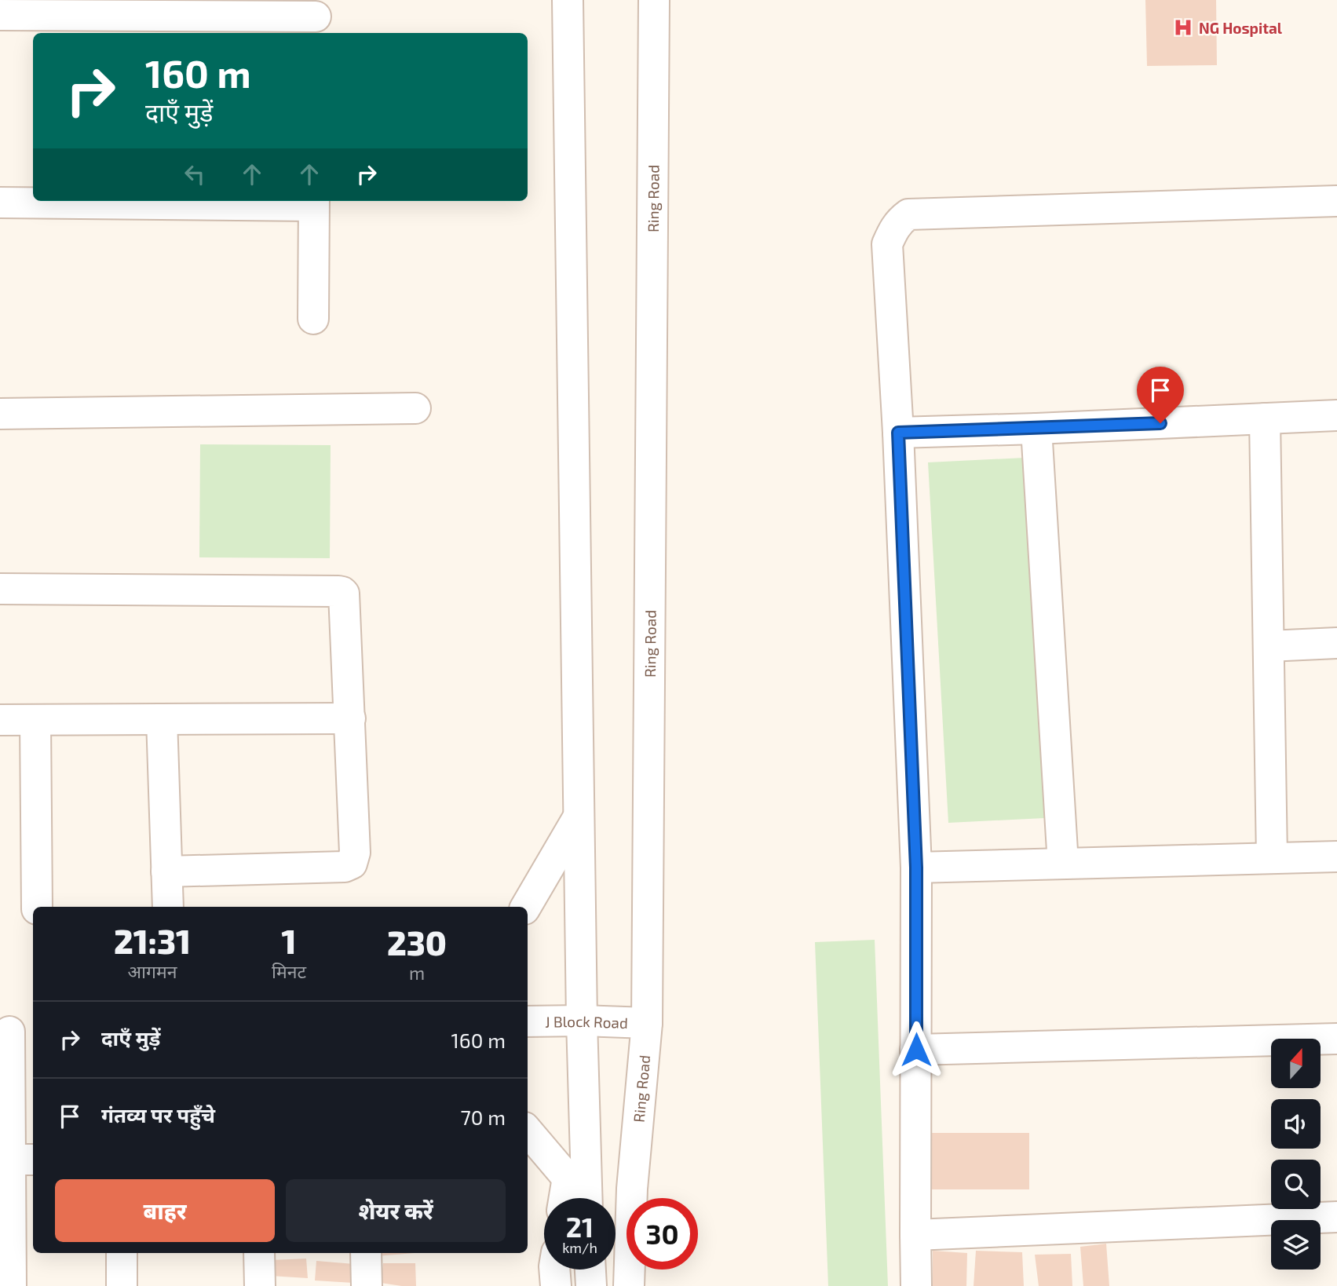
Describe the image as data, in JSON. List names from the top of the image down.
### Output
{
  "streets": {
    "street": ["Ring Road", "J Block Road"]
  },
  "crossings": [
    ["Ring Road", "J Block Road"]
  ],
  "places": {
    "hospital": ["NG Hospital"]
  },
  "north": "top",
  "page": {
    "turn": ["160 m", "दाएँ मुड़ें"],
    "eta": [
      "21:31",
      "आगमन",
      "1",
      "मिनट",
      "230",
      "m"
    ],
    "list": [
      {
        "name": "दाएँ मुड़ें",
        "value": "160 m"
      },
      {
        "name": "गंतव्य पर पहुँचे",
        "value": "70 m"
      }
    ],
    "buttons": ["बाहर", "शेयर करें"],
    "speed": "21 km/h",
    "limit": "30"
  }
}
